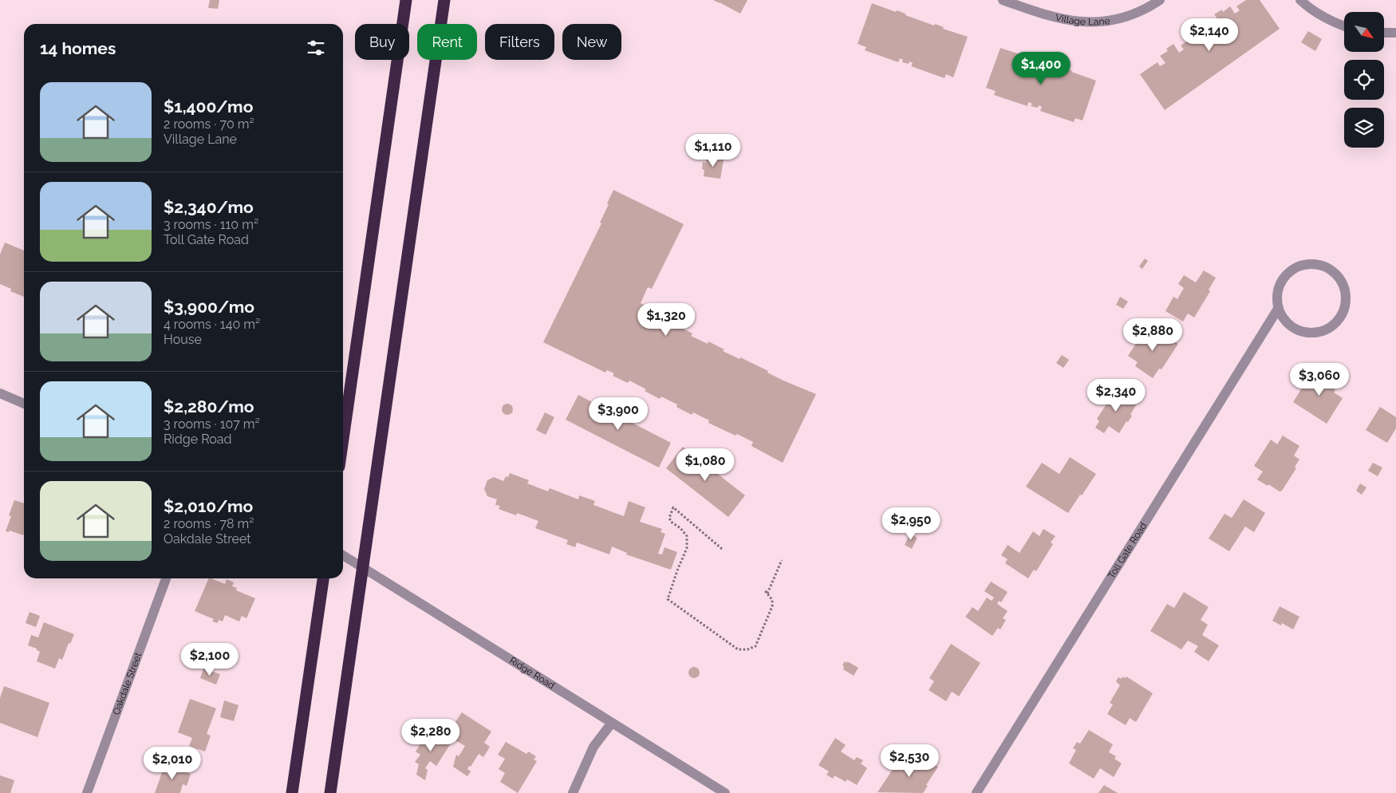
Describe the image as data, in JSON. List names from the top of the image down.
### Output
{
  "streets": {
    "street": [
      "Village Lane",
      "Toll Gate Road",
      "Ridge Road",
      "Oakdale Street"
    ]
  },
  "north": "bottom right",
  "page": {
    "price": [
      "$2,140",
      "$1,400",
      "$1,110",
      "$1,320",
      "$2,880",
      "$3,060",
      "$2,340",
      "$3,900",
      "$1,080",
      "$2,950",
      "$2,100",
      "$2,280",
      "$2,530",
      "$2,010"
    ],
    "chip": [
      "Buy",
      "Rent",
      "Filters",
      "New"
    ],
    "heading": "14 homes",
    "list": [
      {
        "name": "$1,400/mo",
        "note": "2 rooms · 70 m² · Village Lane"
      },
      {
        "name": "$2,340/mo",
        "note": "3 rooms · 110 m² · Toll Gate Road"
      },
      {
        "name": "$3,900/mo",
        "note": "4 rooms · 140 m² · House"
      },
      {
        "name": "$2,280/mo",
        "note": "3 rooms · 107 m² · Ridge Road"
      },
      {
        "name": "$2,010/mo",
        "note": "2 rooms · 78 m² · Oakdale Street"
      }
    ]
  }
}
